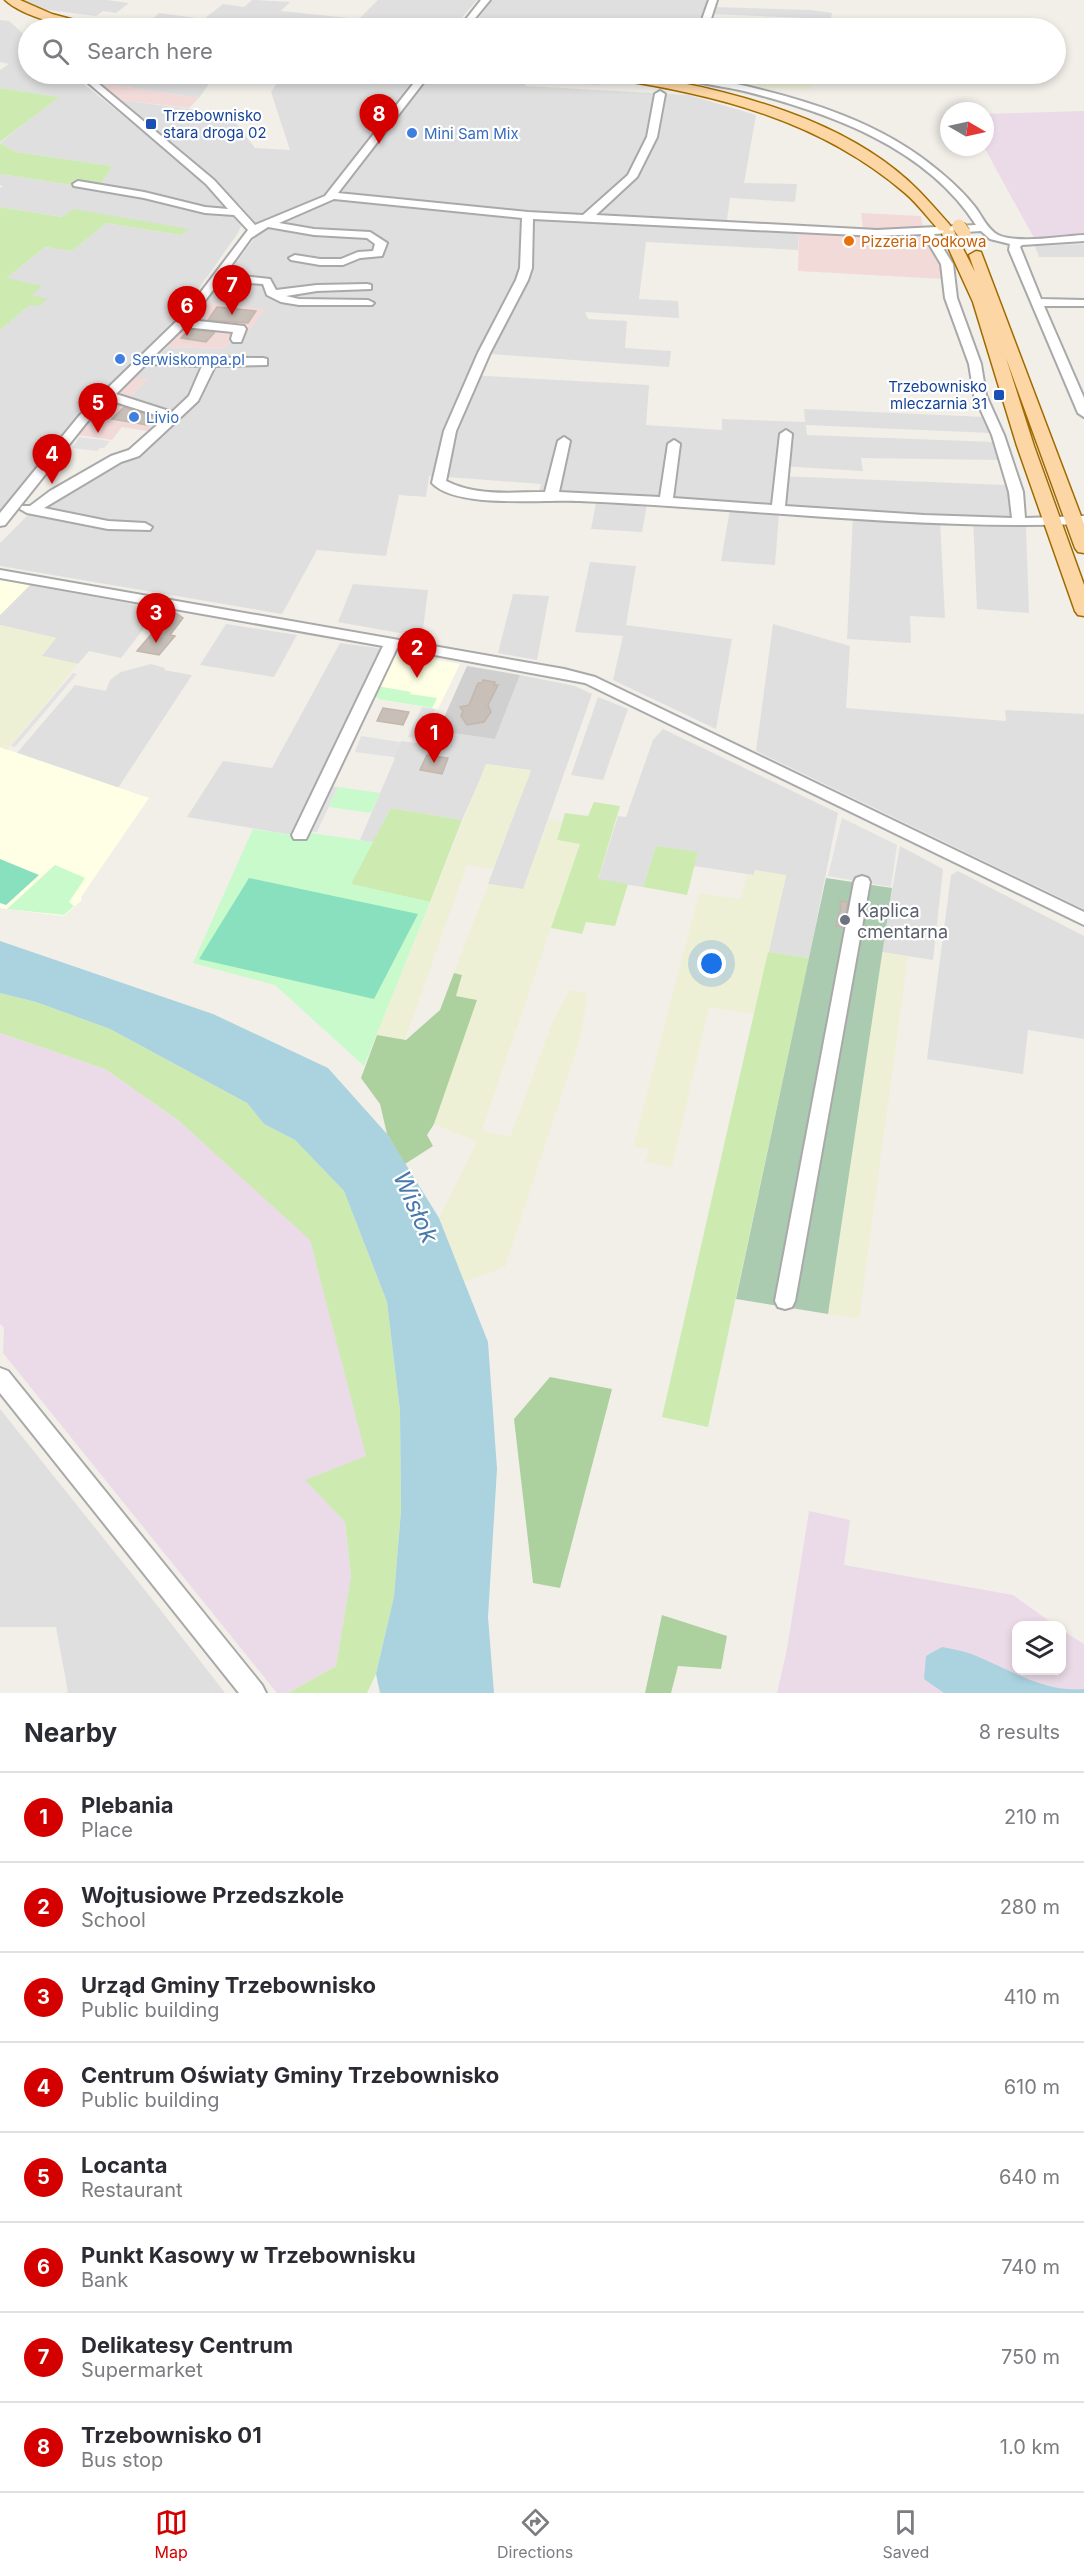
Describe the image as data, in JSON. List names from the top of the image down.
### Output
{
  "water": ["Wisłok"],
  "places": {
    "transit": ["Trzebownisko stara droga 02", "Trzebownisko mleczarnia 31"],
    "other": [
      "Mini Sam Mix",
      "Pizzeria Podkowa",
      "Serwiskompa.pl",
      "Livio",
      "Kaplica cmentarna"
    ]
  },
  "north": "right",
  "page": {
    "search": "Search here",
    "pins": [
      "8",
      "7",
      "6",
      "5",
      "4",
      "3",
      "2",
      "1"
    ],
    "heading": ["Nearby", "8 results"],
    "list": [
      {
        "mark": "1",
        "name": "Plebania",
        "note": "Place",
        "value": "210 m"
      },
      {
        "mark": "2",
        "name": "Wojtusiowe Przedszkole",
        "note": "School",
        "value": "280 m"
      },
      {
        "mark": "3",
        "name": "Urząd Gminy Trzebownisko",
        "note": "Public building",
        "value": "410 m"
      },
      {
        "mark": "4",
        "name": "Centrum Oświaty Gminy Trzebownisko",
        "note": "Public building",
        "value": "610 m"
      },
      {
        "mark": "5",
        "name": "Locanta",
        "note": "Restaurant",
        "value": "640 m"
      },
      {
        "mark": "6",
        "name": "Punkt Kasowy w Trzebownisku",
        "note": "Bank",
        "value": "740 m"
      },
      {
        "mark": "7",
        "name": "Delikatesy Centrum",
        "note": "Supermarket",
        "value": "750 m"
      },
      {
        "mark": "8",
        "name": "Trzebownisko 01",
        "note": "Bus stop",
        "value": "1.0 km"
      }
    ],
    "nav": ["Map", "Directions", "Saved"]
  }
}
